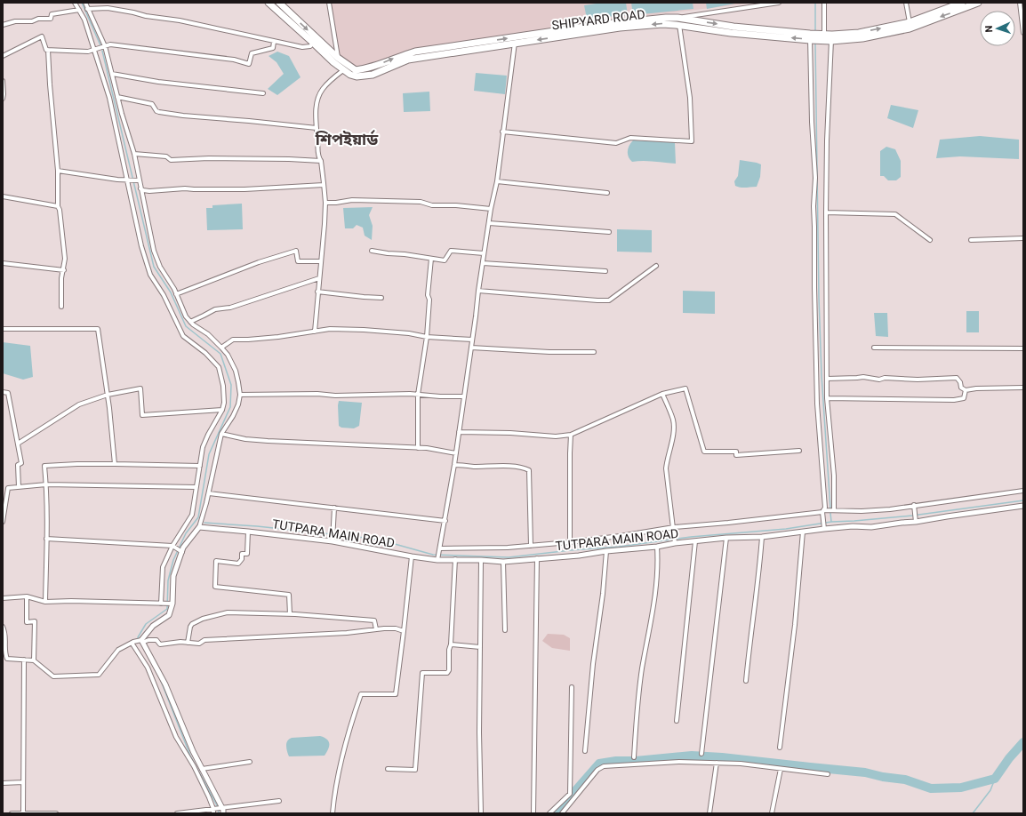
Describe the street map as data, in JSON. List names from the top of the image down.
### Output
{
  "streets": {
    "main road": ["SHIPYARD ROAD"],
    "street": ["TUTPARA MAIN ROAD"]
  },
  "districts": ["শিপইয়ার্ড"],
  "north": "left"
}
